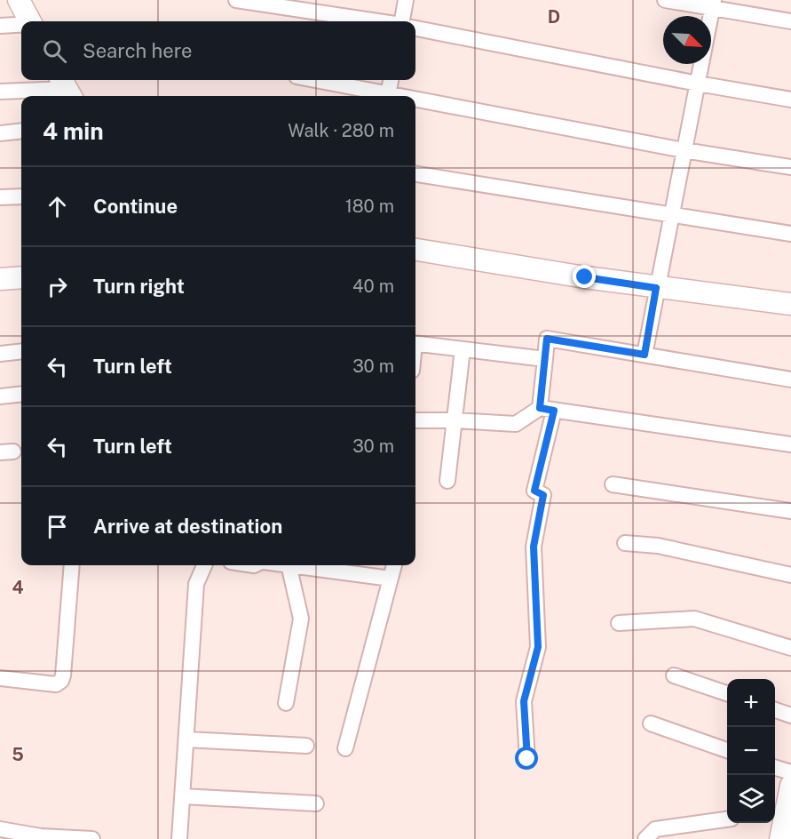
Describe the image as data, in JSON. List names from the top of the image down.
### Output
{
  "north": "bottom right",
  "page": {
    "search": "Search here",
    "heading": ["4 min", "Walk · 280 m"],
    "list": [
      ["Continue", "180 m"],
      ["Turn right", "40 m"],
      ["Turn left", "30 m"],
      ["Turn left", "30 m"],
      "Arrive at destination"
    ],
    "map_buttons": ["+", "−"]
  },
  "grid": {
    "columns": ["D"],
    "rows": ["4", "5"]
  }
}
